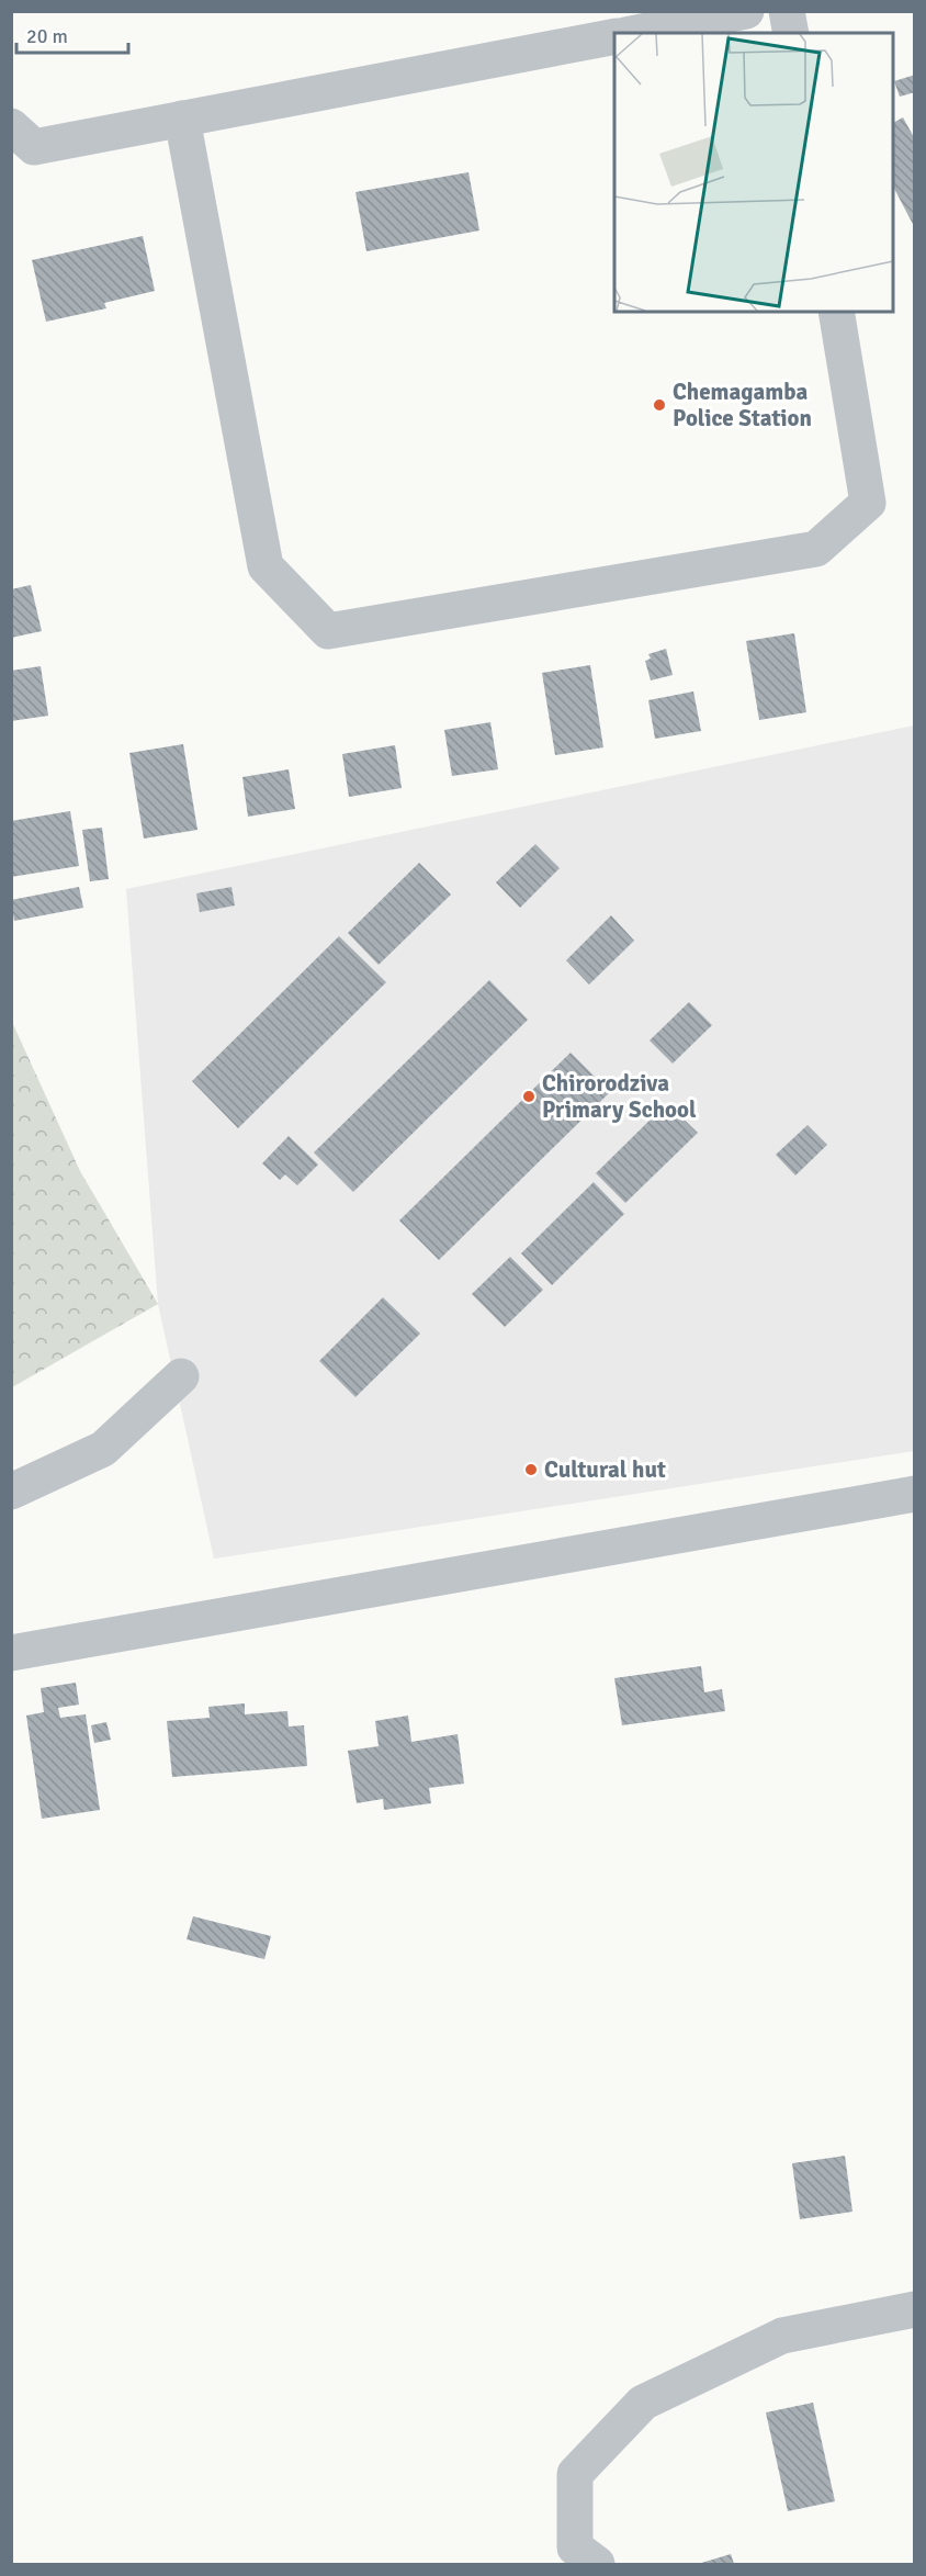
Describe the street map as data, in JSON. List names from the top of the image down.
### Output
{
  "places": ["Chemagamba Police Station", "Chirorodziva Primary School", "Cultural hut"],
  "scale_bar": "20 m"
}
